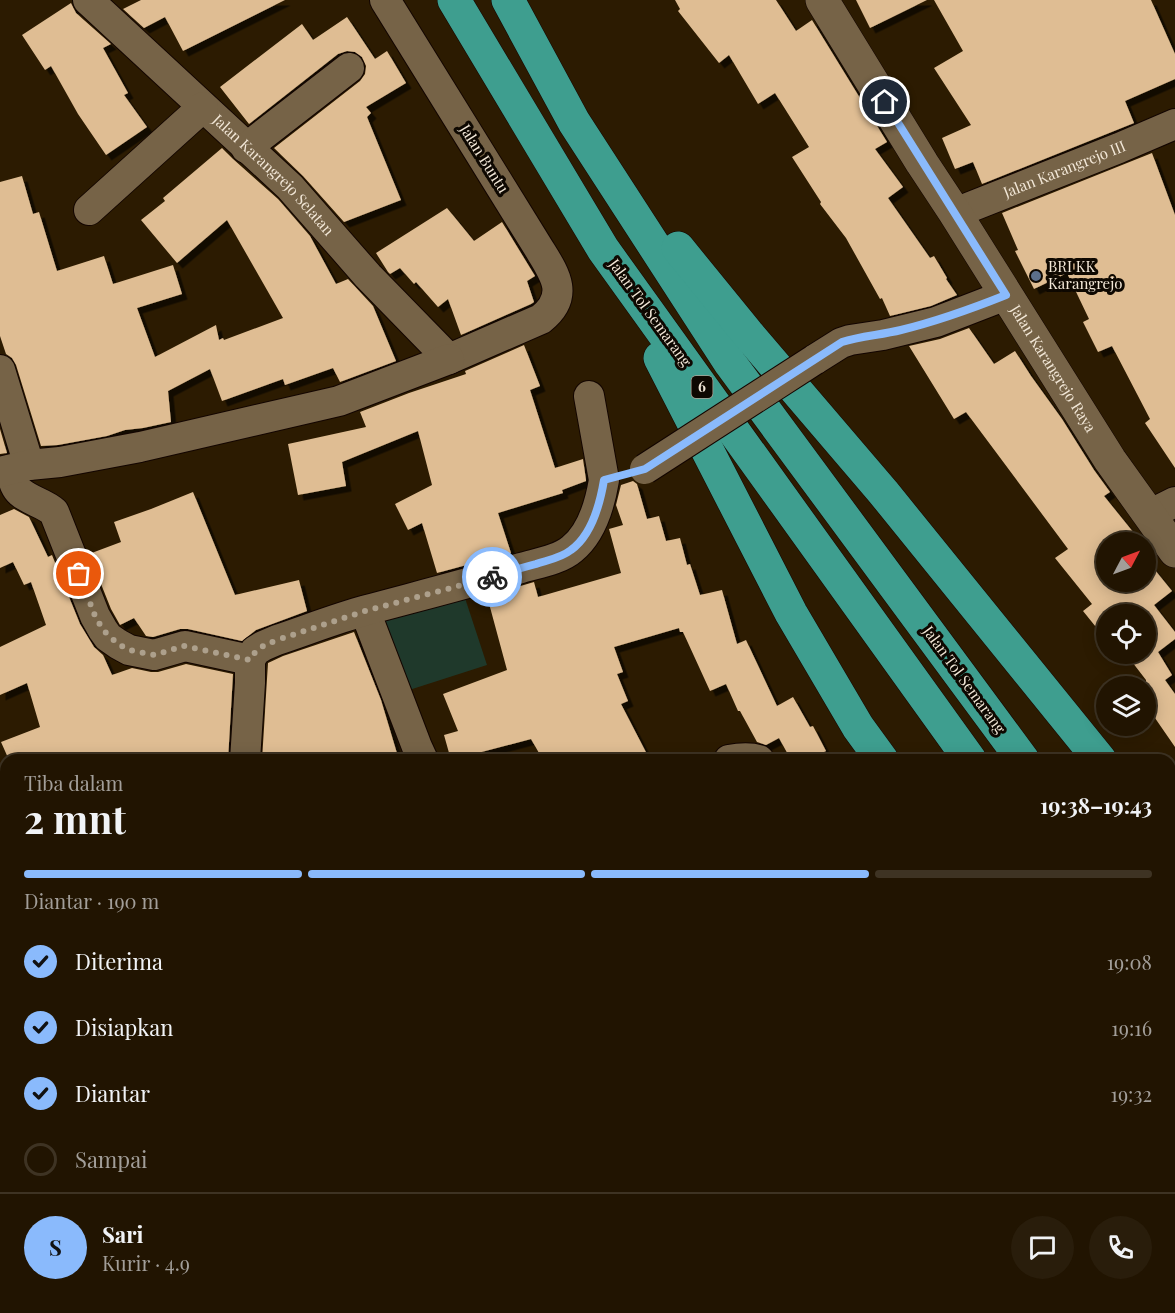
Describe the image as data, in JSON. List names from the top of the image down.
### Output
{
  "streets": {
    "highway": ["Jalan Tol Semarang", "6"],
    "main road": ["Jalan Karangrejo Raya"],
    "street": ["Jalan Buntu", "Jalan Karangrejo III", "Jalan Karangrejo Selatan"]
  },
  "crossings": [
    ["Jalan Buntu", "Jalan Karangrejo Selatan"],
    ["Jalan Karangrejo III", "Jalan Karangrejo Raya"]
  ],
  "places": ["BRI KK Karangrejo"],
  "north": "top right",
  "page": {
    "heading": ["2 mnt", "Tiba dalam", "19:38–19:43"],
    "panel": ["Sari", "Kurir · 4.9"],
    "bar": "Diantar · 190 m",
    "list": [
      ["Diterima", "19:08"],
      ["Disiapkan", "19:16"],
      ["Diantar", "19:32"],
      "Sampai"
    ],
    "round": "S"
  }
}
